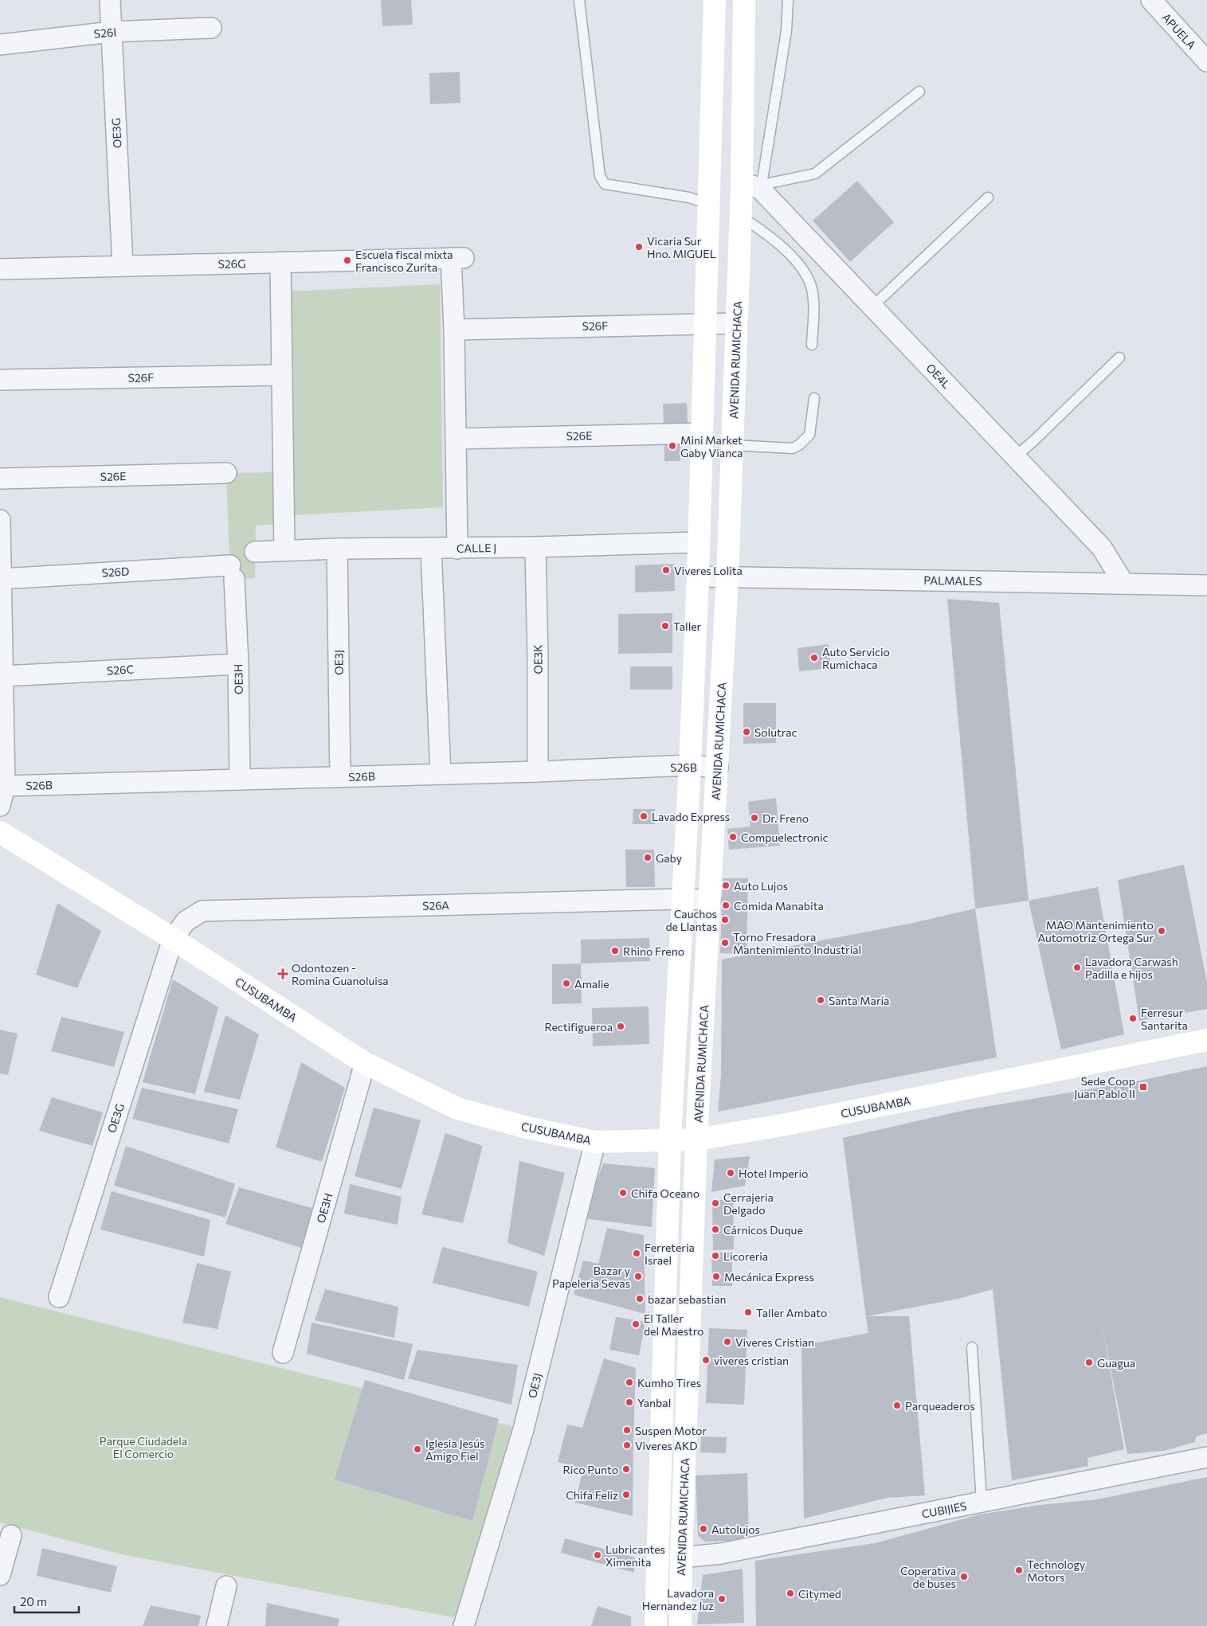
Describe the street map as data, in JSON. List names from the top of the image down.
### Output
{
  "streets": {
    "street": [
      "APUELA",
      "S26I",
      "OE3G",
      "S26G",
      "S26F",
      "AVENIDA RUMICHACA",
      "OE4L",
      "S26E",
      "CALLE J",
      "S26D",
      "PALMALES",
      "OE3K",
      "OE3J",
      "S26C",
      "OE3H",
      "S26B",
      "S26A",
      "CUSUBAMBA",
      "CUBIJIES"
    ]
  },
  "crossings": [
    ["S26I", "OE3G"],
    ["OE3G", "S26G"],
    ["OE3G", "S26A"],
    ["OE3G", "CUSUBAMBA"],
    ["S26G", "S26F"],
    ["S26F", "AVENIDA RUMICHACA"],
    ["AVENIDA RUMICHACA", "OE4L"],
    ["AVENIDA RUMICHACA", "S26E"],
    ["AVENIDA RUMICHACA", "CALLE J"],
    ["AVENIDA RUMICHACA", "PALMALES"],
    ["AVENIDA RUMICHACA", "S26B"],
    ["AVENIDA RUMICHACA", "S26A"],
    ["AVENIDA RUMICHACA", "CUSUBAMBA"],
    ["AVENIDA RUMICHACA", "CUBIJIES"],
    ["OE4L", "PALMALES"],
    ["CALLE J", "OE3K"],
    ["CALLE J", "OE3J"],
    ["S26D", "OE3H"],
    ["OE3K", "S26B"],
    ["OE3J", "S26B"],
    ["OE3J", "CUSUBAMBA"],
    ["S26C", "OE3H"],
    ["OE3H", "S26B"],
    ["OE3H", "CUSUBAMBA"],
    ["S26A", "CUSUBAMBA"]
  ],
  "parks": ["Parque Ciudadela El Comercio"],
  "places": {
    "other": [
      "Vicaria Sur Hno. MIGUEL",
      "Escuela fiscal mixta Francisco Zurita",
      "Mini Market Gaby Vianca",
      "Viveres Lolita",
      "Taller",
      "Auto Servicio Rumichaca",
      "Solutrac",
      "Lavado Express",
      "Dr. Freno",
      "Compuelectronic",
      "Gaby",
      "Auto Lujos",
      "Comida Manabita",
      "Cauchos de Llantas",
      "MAO Mantenimiento Automotriz Ortega Sur",
      "Torno Fresadora Mantenimiento Industrial",
      "Rhino Freno",
      "Lavadora Carwash Padilla e hijos",
      "Amalie",
      "Santa María",
      "Ferresur Santarita",
      "Rectifigueroa",
      "Hotel Imperio",
      "Chifa Oceano",
      "Cerrajeria Delgado",
      "Cárnicos Duque",
      "Ferreteria Israel",
      "Licoreria",
      "Bazar y Papeleria Sevas",
      "Mecánica Express",
      "bazar sebastian",
      "Taller Ambato",
      "El Taller del Maestro",
      "Viveres Cristian",
      "viveres cristian",
      "Guagua",
      "Kumho Tires",
      "Yanbal",
      "Parqueaderos",
      "Suspen Motor",
      "Viveres AKD",
      "Iglesia Jesús Amigo Fiel",
      "Rico Punto",
      "Chifa Feliz",
      "Autolujos",
      "Lubricantes Ximenita",
      "Technology Motors",
      "Coperativa de buses",
      "Citymed",
      "Lavadora Hernandez luz"
    ],
    "health": ["Odontozen - Romina Guanoluisa"],
    "transit": ["Sede Coop Juan Pablo II"]
  },
  "scale_bar": "20 m"
}
